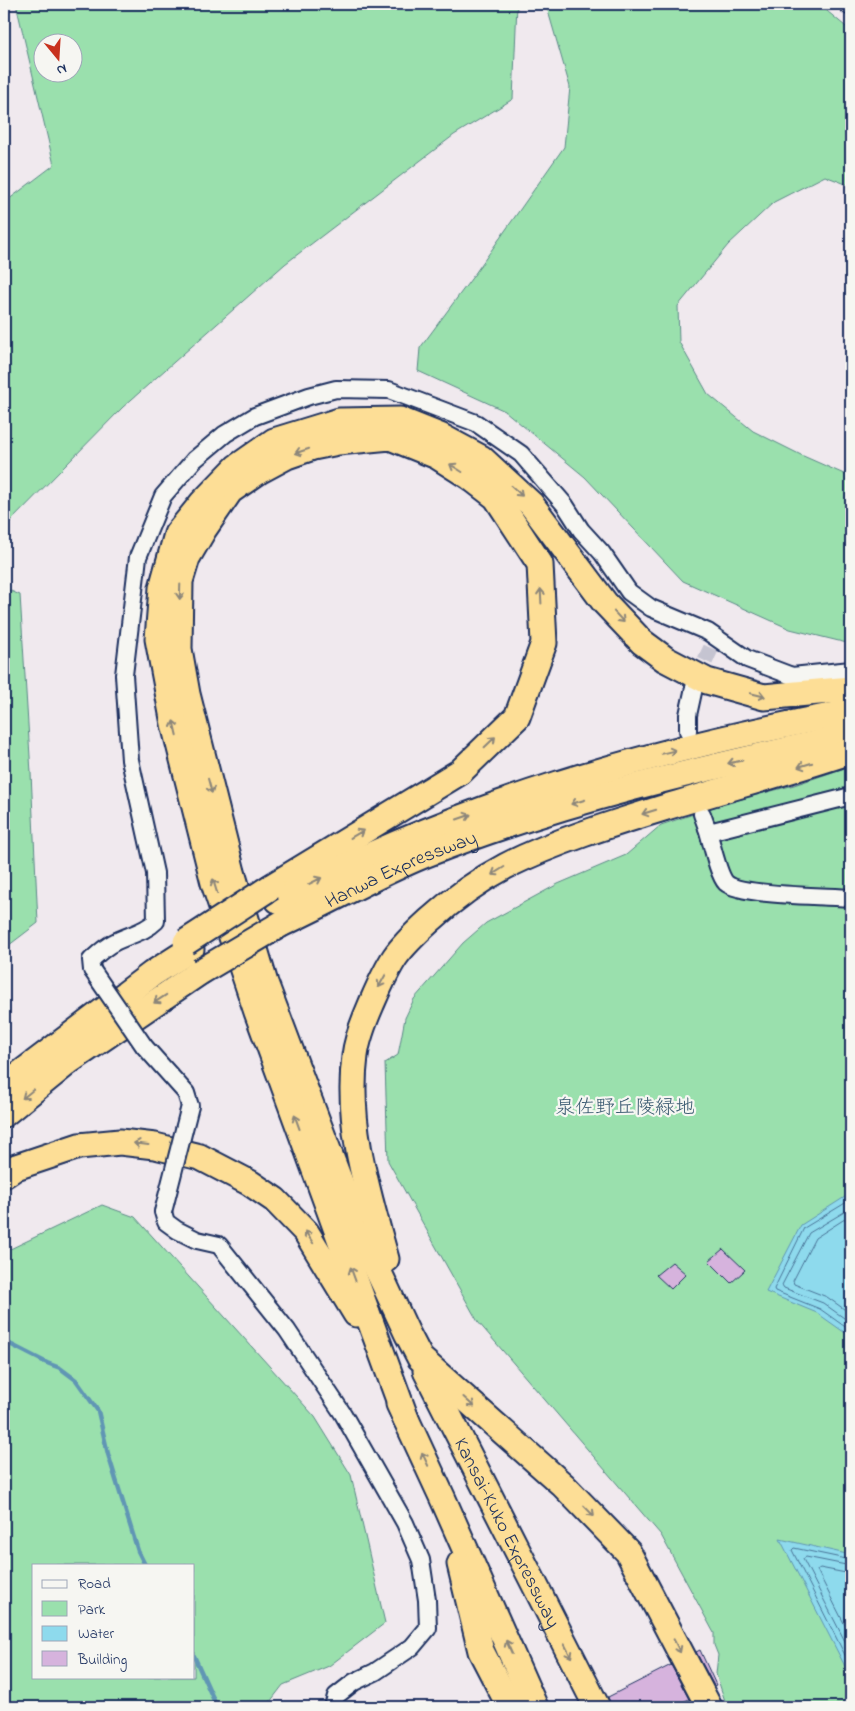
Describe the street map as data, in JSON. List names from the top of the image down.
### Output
{
  "streets": {
    "highway": ["Hanwa Expressway", "Kansai-Kuko Expressway"]
  },
  "parks": ["泉佐野丘陵緑地"],
  "legend": [
    "Road",
    "Park",
    "Water",
    "Building"
  ],
  "north": "bottom"
}
